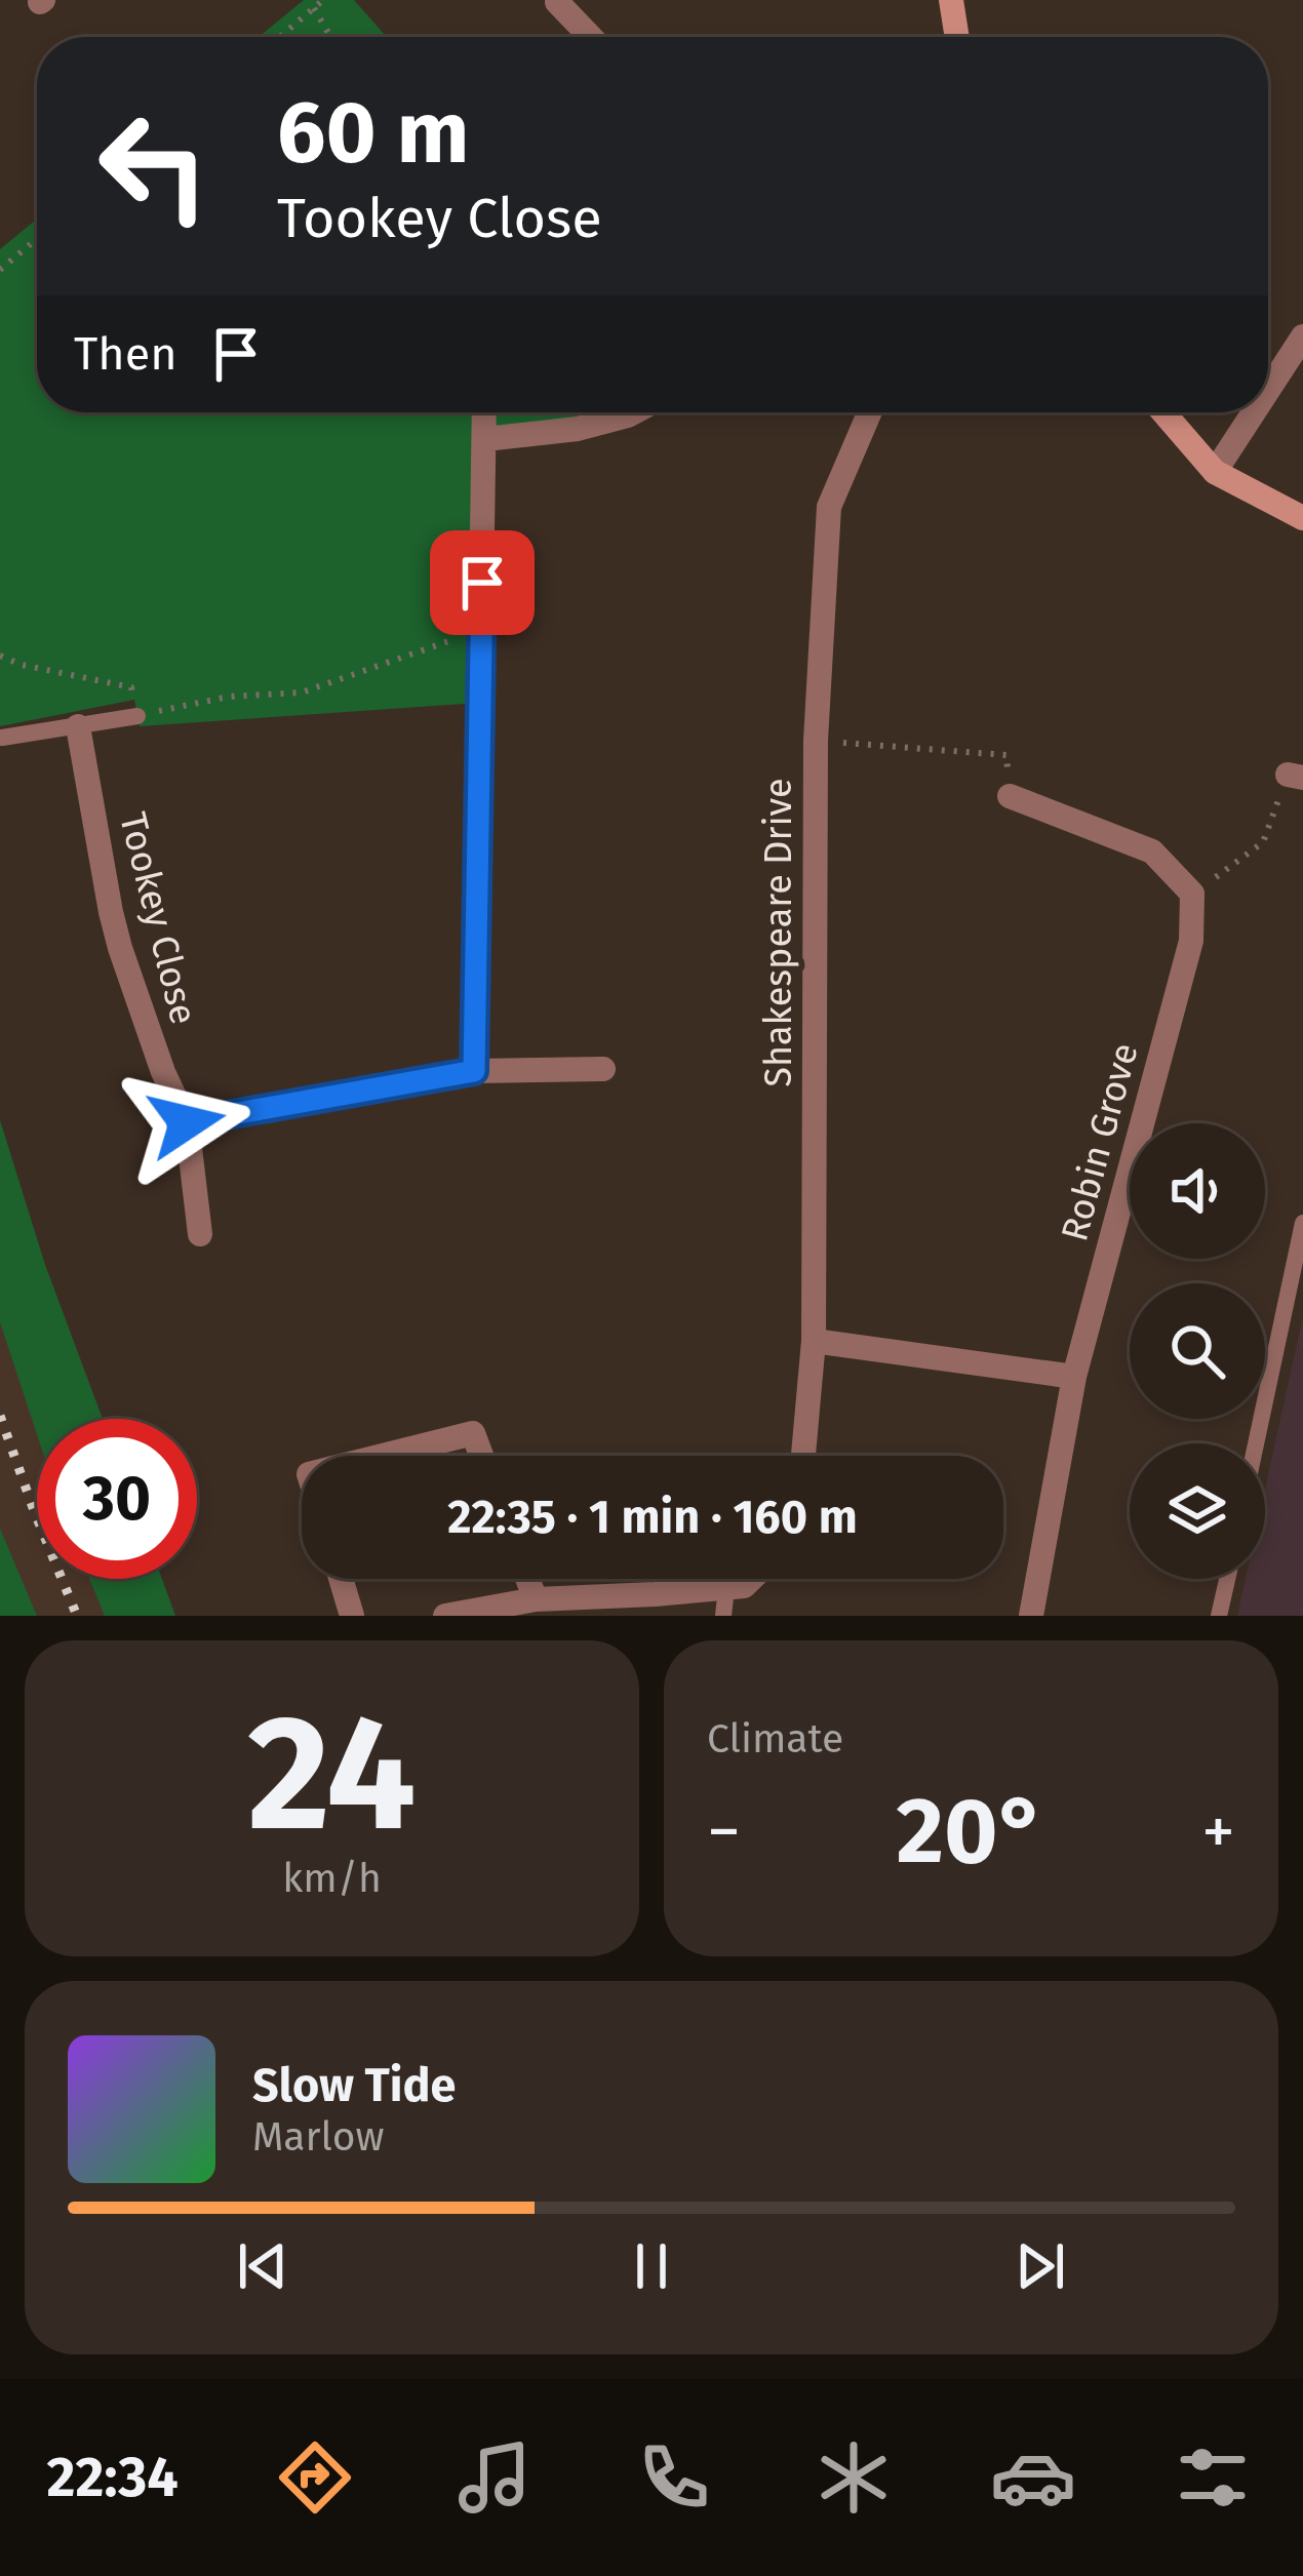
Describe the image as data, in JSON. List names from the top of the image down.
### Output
{
  "streets": {
    "street": ["Tookey Close", "Shakespeare Drive", "Robin Grove"]
  },
  "page": {
    "turn": ["60 m", "Tookey Close"],
    "then": "Then",
    "limit": "30",
    "trip": "22:35 · 1 min · 160 m",
    "tile": [
      ["24", "km/h"],
      "Climate"
    ],
    "heat": ["−", "20°", "+"],
    "song": ["Slow Tide", "Marlow"],
    "tabs": "22:34"
  }
}
